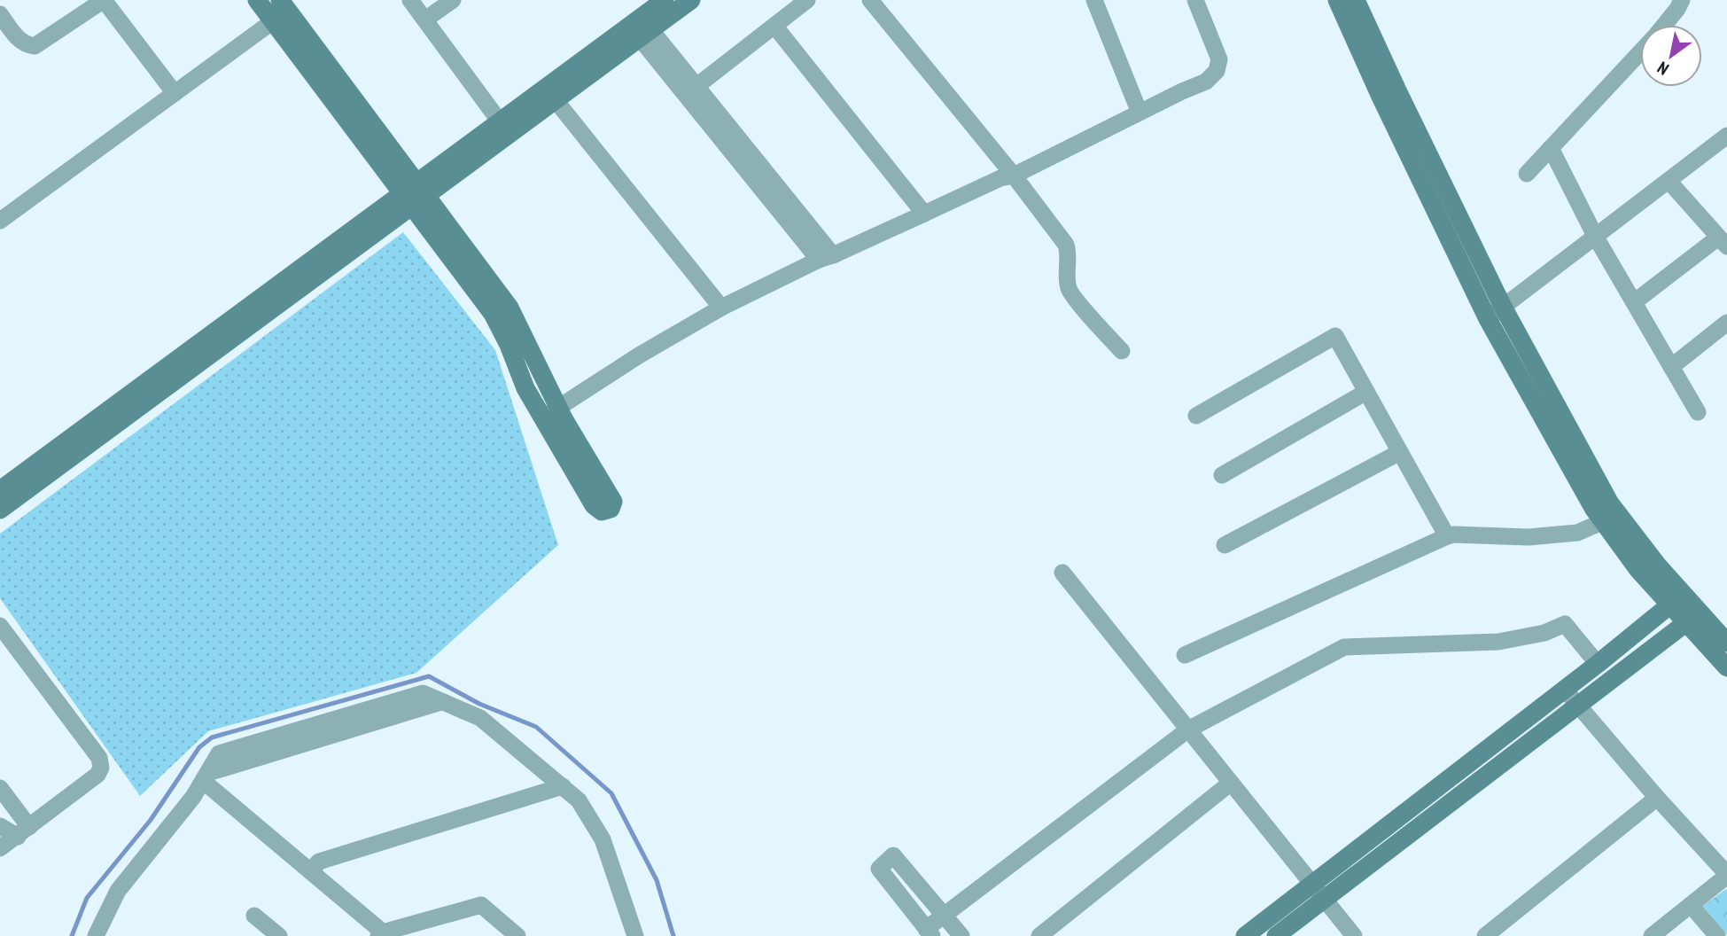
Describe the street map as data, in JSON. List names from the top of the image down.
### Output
{
  "north": "bottom left"
}
